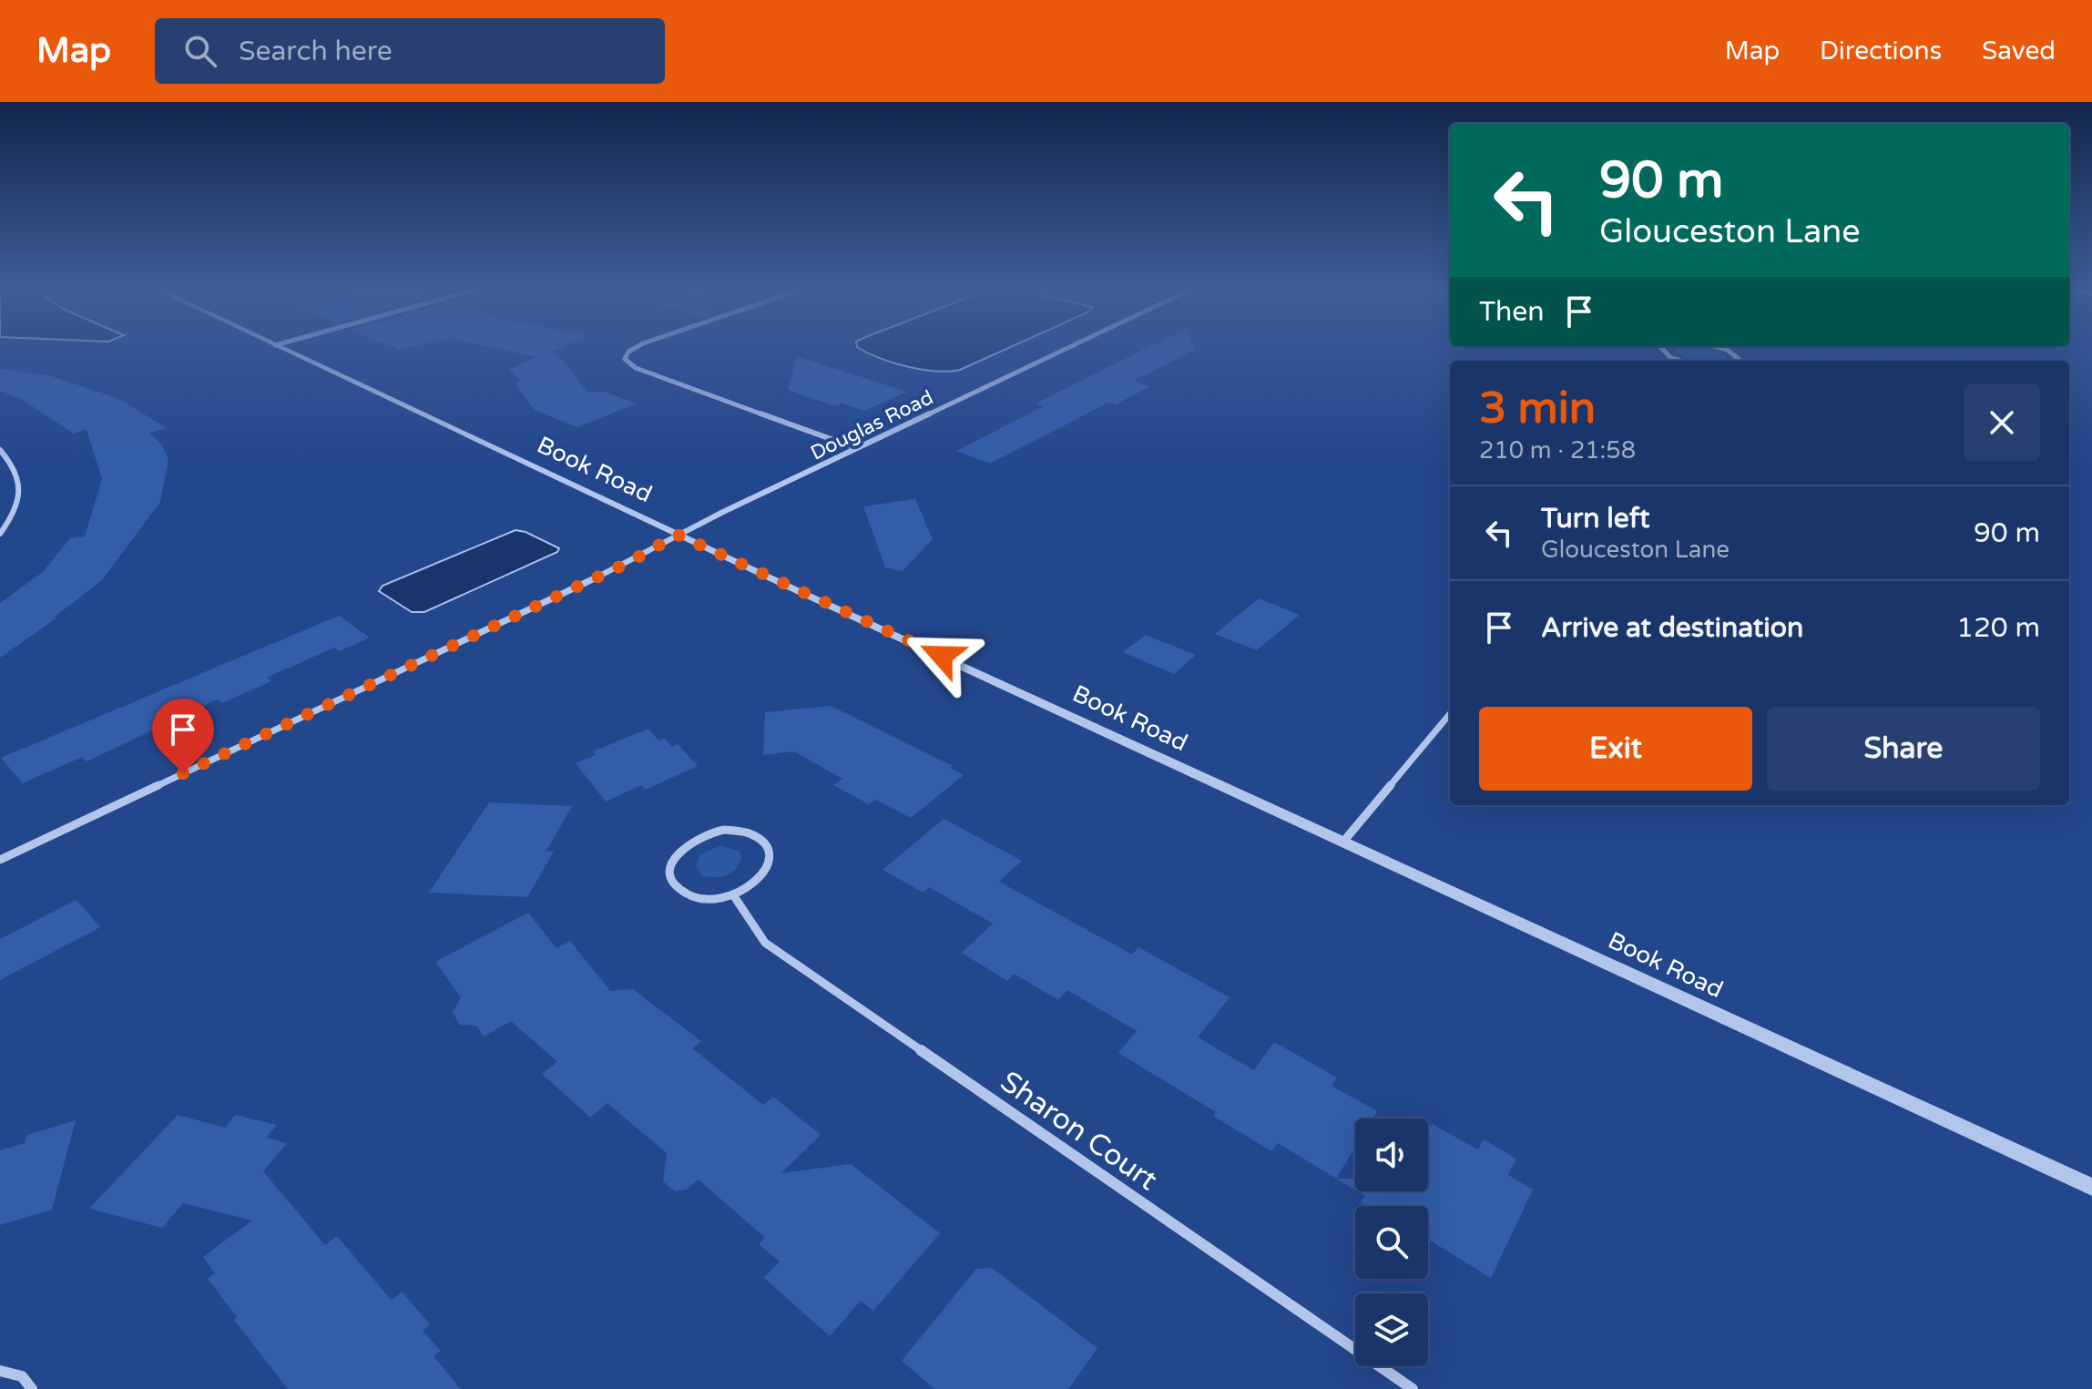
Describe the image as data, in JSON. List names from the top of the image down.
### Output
{
  "streets": {
    "street": ["Douglas Road", "Book Road", "Sharon Court"]
  },
  "crossings": [
    ["Douglas Road", "Book Road"]
  ],
  "page": {
    "header": "Map",
    "search": "Search here",
    "nav": ["Map", "Directions", "Saved"],
    "turn": ["90 m", "Glouceston Lane"],
    "then": "Then",
    "heading": ["3 min", "210 m · 21:58"],
    "list": [
      {
        "name": "Turn left",
        "note": "Glouceston Lane",
        "value": "90 m"
      },
      {
        "name": "Arrive at destination",
        "value": "120 m"
      }
    ],
    "buttons": ["Exit", "Share"]
  }
}
